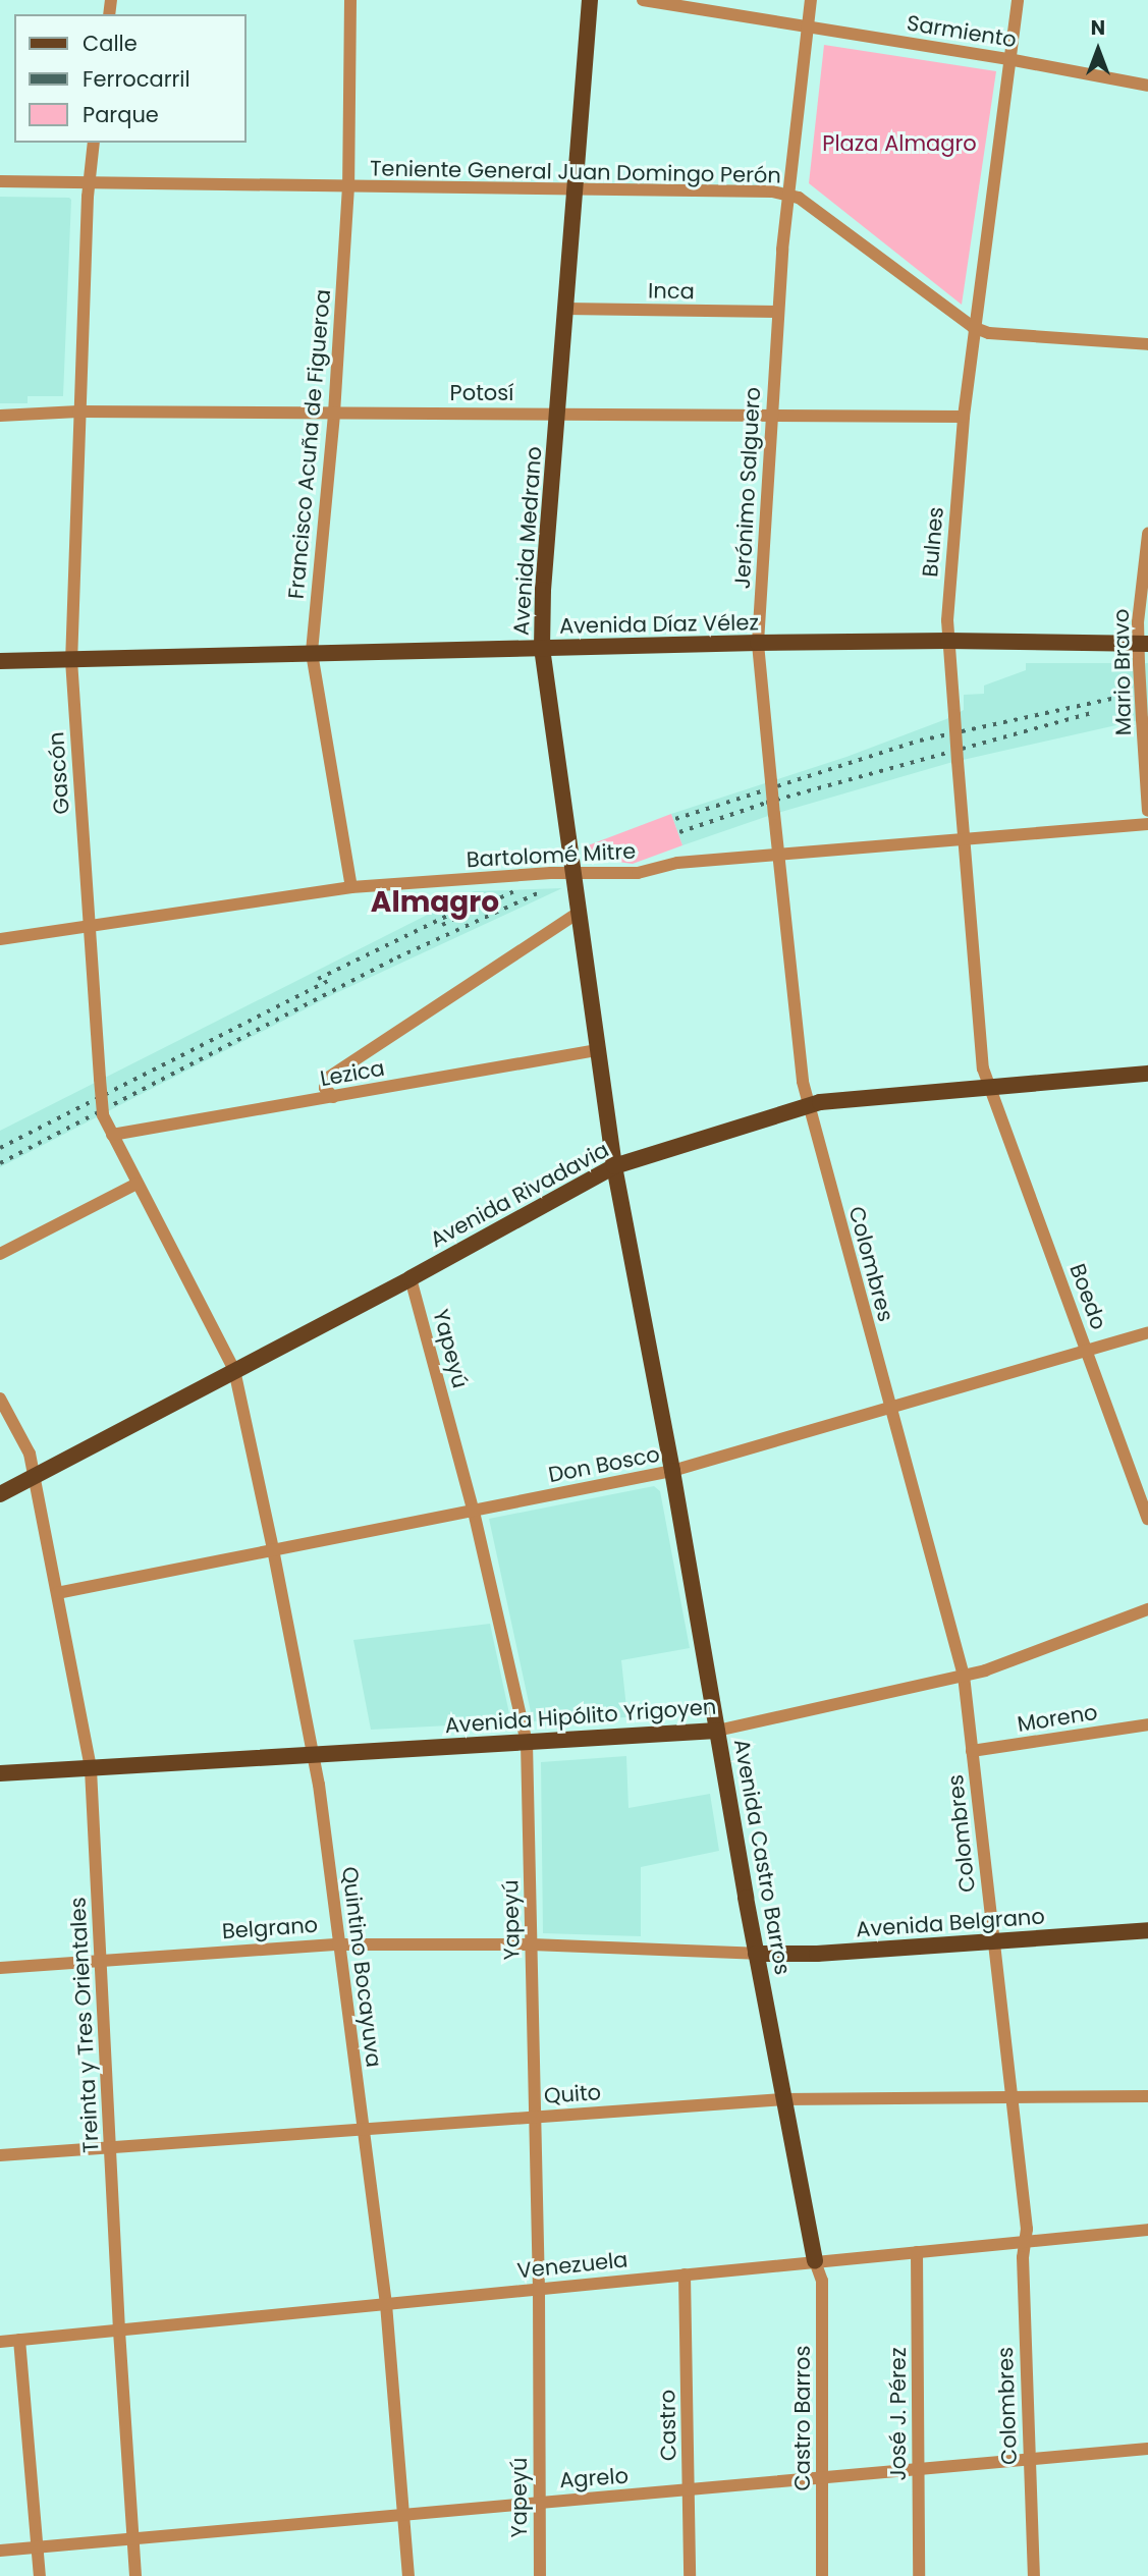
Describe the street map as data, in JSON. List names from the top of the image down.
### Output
{
  "streets": {
    "main road": [
      "Avenida Medrano",
      "Avenida Díaz Vélez",
      "Avenida Rivadavia",
      "Avenida Hipólito Yrigoyen",
      "Avenida Castro Barros",
      "Avenida Belgrano"
    ],
    "street": [
      "Sarmiento",
      "Teniente General Juan Domingo Perón",
      "Inca",
      "Potosí",
      "Francisco Acuña de Figueroa",
      "Jerónimo Salguero",
      "Bulnes",
      "Mario Bravo",
      "Gascón",
      "Bartolomé Mitre",
      "Lezica",
      "Colombres",
      "Boedo",
      "Yapeyú",
      "Don Bosco",
      "Moreno",
      "Belgrano",
      "Quintino Bocayuva",
      "Treinta y Tres Orientales",
      "Quito",
      "Venezuela",
      "José J. Pérez",
      "Castro Barros",
      "Castro",
      "Agrelo"
    ]
  },
  "crossings": [
    ["Sarmiento", "Jerónimo Salguero"],
    ["Sarmiento", "Bulnes"],
    ["Teniente General Juan Domingo Perón", "Francisco Acuña de Figueroa"],
    ["Teniente General Juan Domingo Perón", "Jerónimo Salguero"],
    ["Teniente General Juan Domingo Perón", "Avenida Medrano"],
    ["Teniente General Juan Domingo Perón", "Bulnes"],
    ["Teniente General Juan Domingo Perón", "Gascón"],
    ["Inca", "Jerónimo Salguero"],
    ["Inca", "Avenida Medrano"],
    ["Potosí", "Francisco Acuña de Figueroa"],
    ["Potosí", "Jerónimo Salguero"],
    ["Potosí", "Avenida Medrano"],
    ["Potosí", "Bulnes"],
    ["Potosí", "Gascón"],
    ["Francisco Acuña de Figueroa", "Avenida Díaz Vélez"],
    ["Francisco Acuña de Figueroa", "Bartolomé Mitre"],
    ["Jerónimo Salguero", "Avenida Díaz Vélez"],
    ["Jerónimo Salguero", "Bartolomé Mitre"],
    ["Jerónimo Salguero", "Avenida Rivadavia"],
    ["Jerónimo Salguero", "Colombres"],
    ["Avenida Medrano", "Avenida Díaz Vélez"],
    ["Avenida Medrano", "Bartolomé Mitre"],
    ["Avenida Medrano", "Lezica"],
    ["Avenida Medrano", "Avenida Rivadavia"],
    ["Avenida Medrano", "Avenida Castro Barros"],
    ["Bulnes", "Avenida Díaz Vélez"],
    ["Bulnes", "Bartolomé Mitre"],
    ["Bulnes", "Avenida Rivadavia"],
    ["Bulnes", "Boedo"],
    ["Avenida Díaz Vélez", "Mario Bravo"],
    ["Avenida Díaz Vélez", "Gascón"],
    ["Gascón", "Bartolomé Mitre"],
    ["Gascón", "Lezica"],
    ["Gascón", "Avenida Rivadavia"],
    ["Gascón", "Quintino Bocayuva"],
    ["Avenida Rivadavia", "Colombres"],
    ["Avenida Rivadavia", "Boedo"],
    ["Avenida Rivadavia", "Yapeyú"],
    ["Avenida Rivadavia", "Avenida Castro Barros"],
    ["Avenida Rivadavia", "Quintino Bocayuva"],
    ["Avenida Rivadavia", "Treinta y Tres Orientales"],
    ["Colombres", "Don Bosco"],
    ["Colombres", "Avenida Hipólito Yrigoyen"],
    ["Colombres", "Moreno"],
    ["Colombres", "Avenida Belgrano"],
    ["Colombres", "Quito"],
    ["Colombres", "Venezuela"],
    ["Colombres", "Agrelo"],
    ["Boedo", "Don Bosco"],
    ["Yapeyú", "Don Bosco"],
    ["Yapeyú", "Avenida Hipólito Yrigoyen"],
    ["Yapeyú", "Belgrano"],
    ["Yapeyú", "Quito"],
    ["Yapeyú", "Venezuela"],
    ["Yapeyú", "Agrelo"],
    ["Don Bosco", "Avenida Castro Barros"],
    ["Don Bosco", "Quintino Bocayuva"],
    ["Don Bosco", "Treinta y Tres Orientales"],
    ["Avenida Hipólito Yrigoyen", "Avenida Castro Barros"],
    ["Avenida Hipólito Yrigoyen", "Quintino Bocayuva"],
    ["Avenida Hipólito Yrigoyen", "Treinta y Tres Orientales"],
    ["Avenida Castro Barros", "Avenida Belgrano"],
    ["Avenida Castro Barros", "Belgrano"],
    ["Avenida Castro Barros", "Quito"],
    ["Avenida Castro Barros", "Venezuela"],
    ["Avenida Castro Barros", "Castro Barros"],
    ["Avenida Belgrano", "Belgrano"],
    ["Belgrano", "Quintino Bocayuva"],
    ["Belgrano", "Treinta y Tres Orientales"],
    ["Quintino Bocayuva", "Quito"],
    ["Quintino Bocayuva", "Venezuela"],
    ["Quintino Bocayuva", "Agrelo"],
    ["Treinta y Tres Orientales", "Quito"],
    ["Treinta y Tres Orientales", "Venezuela"],
    ["Treinta y Tres Orientales", "Agrelo"],
    ["Venezuela", "José J. Pérez"],
    ["Venezuela", "Castro Barros"],
    ["Venezuela", "Castro"],
    ["José J. Pérez", "Agrelo"],
    ["Castro Barros", "Agrelo"],
    ["Castro", "Agrelo"]
  ],
  "districts": ["Almagro"],
  "parks": ["Plaza Almagro"],
  "legend": ["Calle", "Ferrocarril", "Parque"],
  "north": "top"
}
